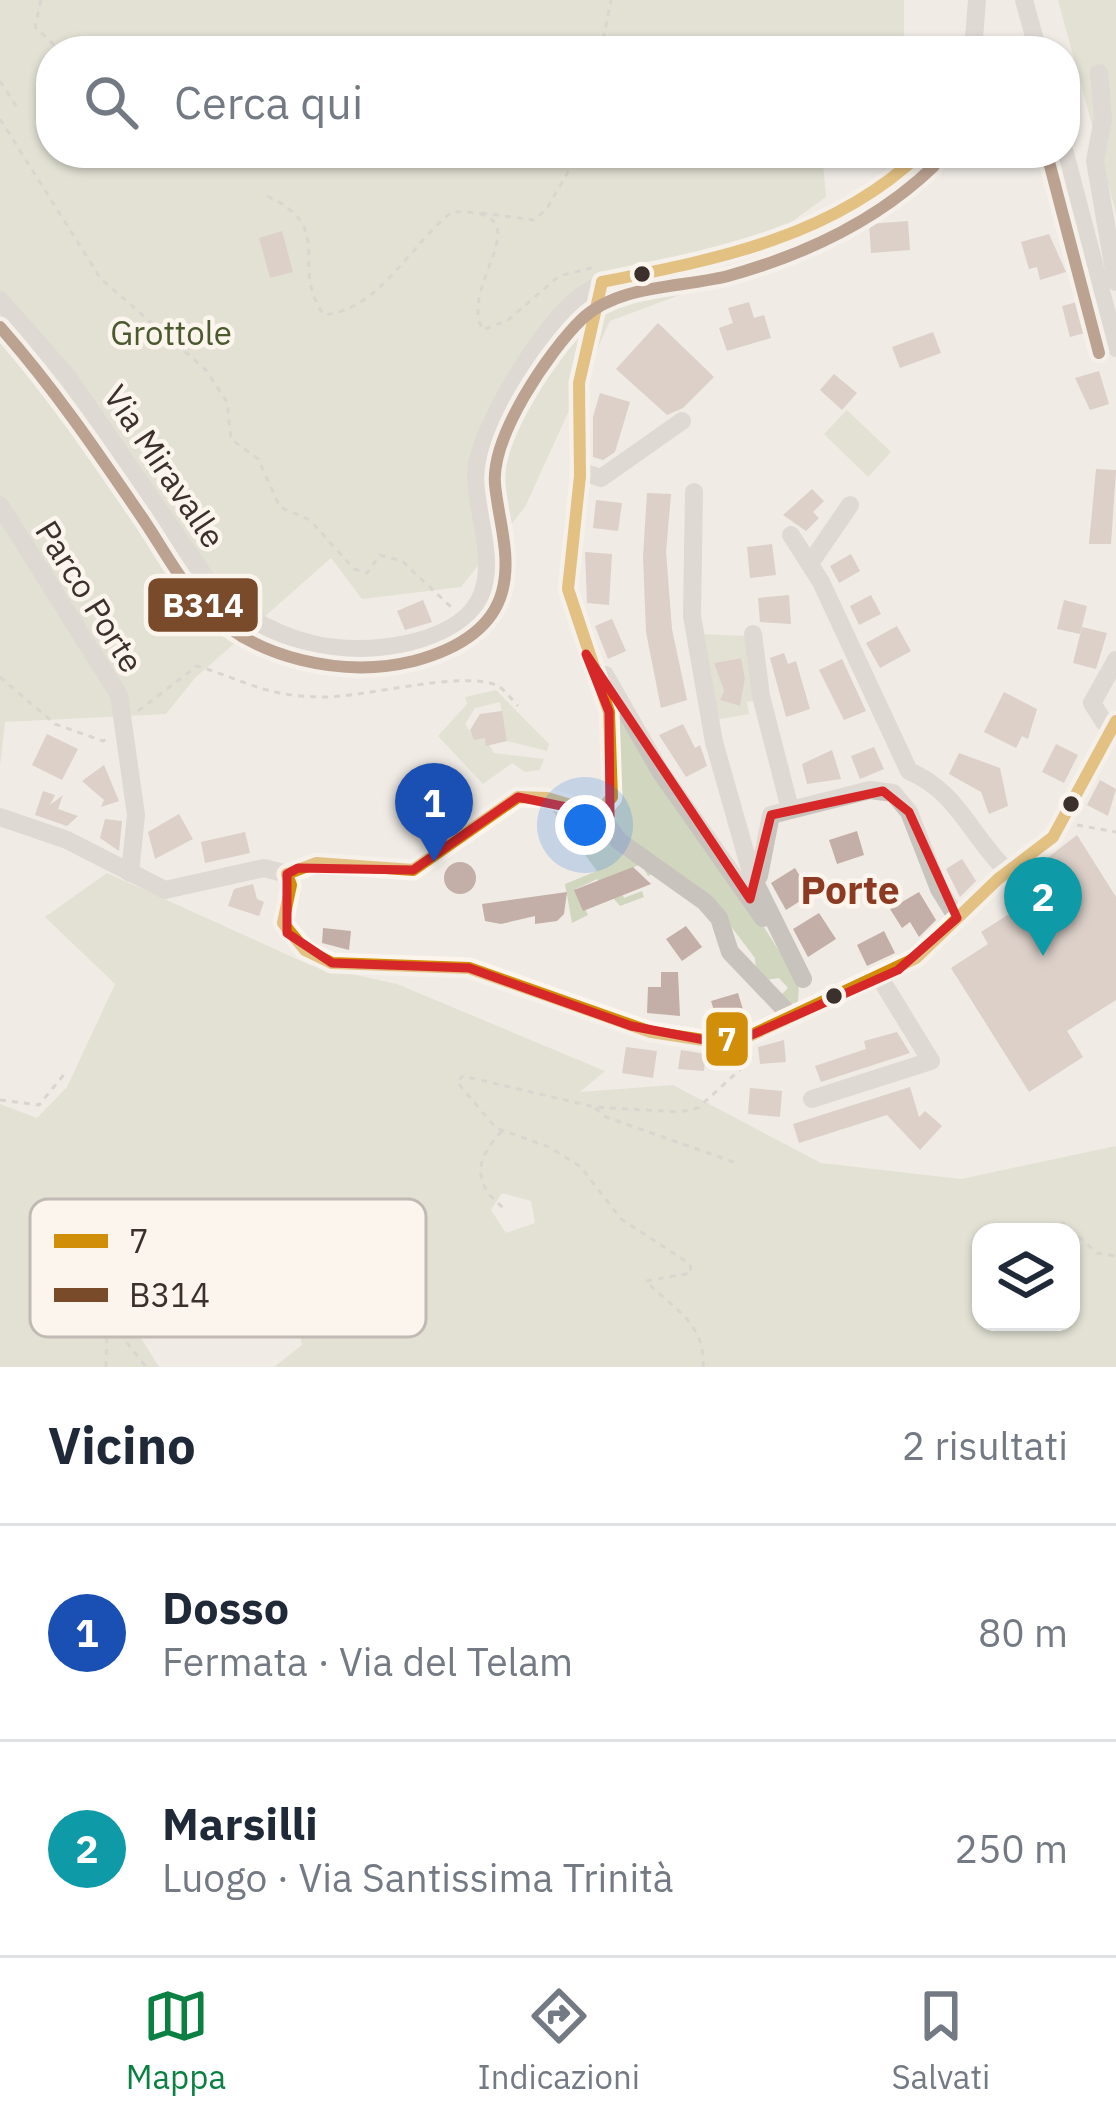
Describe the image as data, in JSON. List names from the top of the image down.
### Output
{
  "streets": {
    "street": ["Via Miravalle", "Parco Porte"]
  },
  "districts": ["Porte"],
  "parks": ["Grottole"],
  "lines": ["transit line 7", "transit line B314"],
  "legend": ["7", "B314"],
  "page": {
    "search": "Cerca qui",
    "pins": ["1", "2"],
    "heading": ["Vicino", "2 risultati"],
    "list": [
      {
        "mark": "1",
        "name": "Dosso",
        "note": "Fermata · Via del Telam",
        "value": "80 m"
      },
      {
        "mark": "2",
        "name": "Marsilli",
        "note": "Luogo · Via Santissima Trinità",
        "value": "250 m"
      }
    ],
    "nav": ["Mappa", "Indicazioni", "Salvati"]
  }
}
